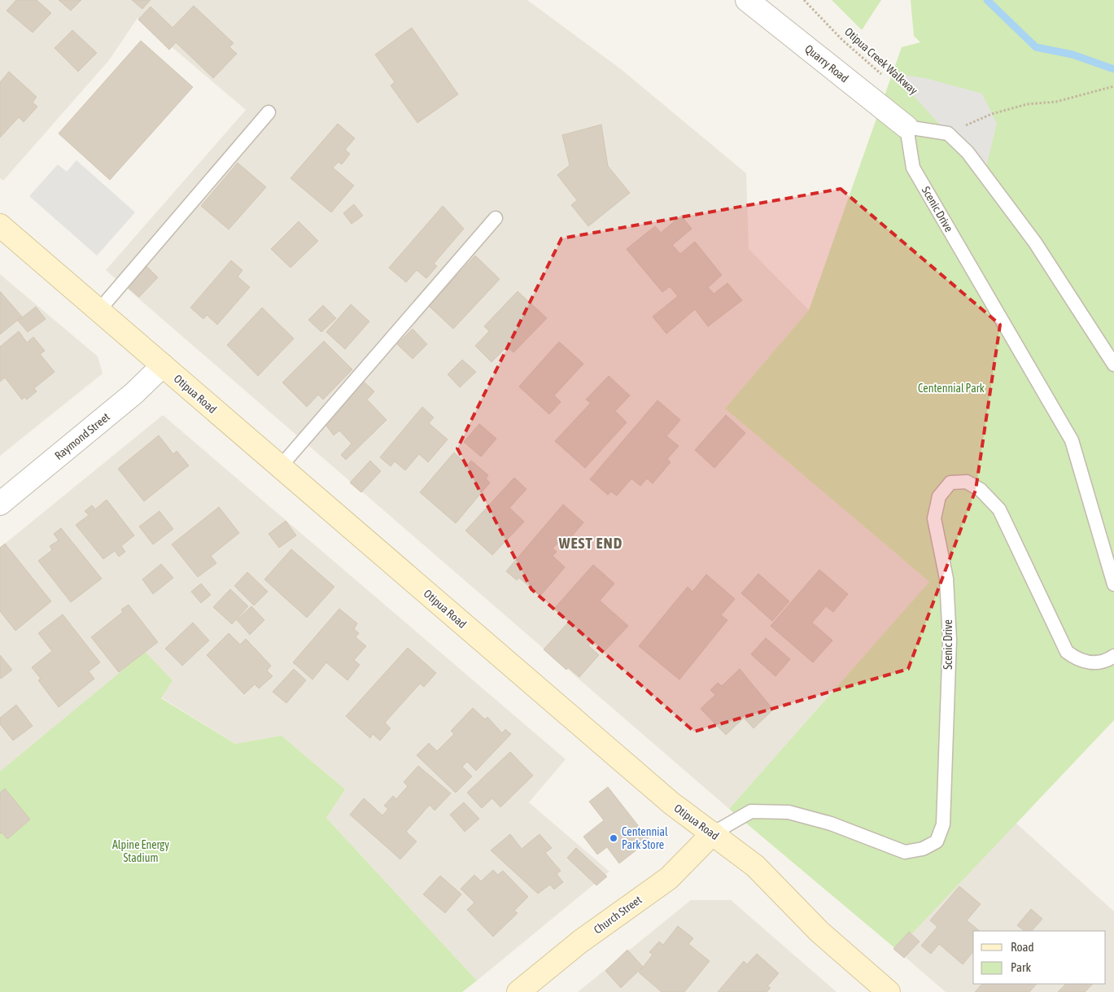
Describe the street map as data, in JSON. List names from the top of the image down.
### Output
{
  "streets": {
    "street": [
      "Quarry Road",
      "Otipua Road",
      "Raymond Street",
      "Church Street"
    ],
    "lane": ["Scenic Drive"],
    "path": ["Otipua Creek Walkway"]
  },
  "crossings": [
    ["Quarry Road", "Scenic Drive"],
    ["Scenic Drive", "Otipua Road"],
    ["Scenic Drive", "Church Street"],
    ["Otipua Road", "Raymond Street"],
    ["Otipua Road", "Church Street"]
  ],
  "districts": ["WEST END"],
  "parks": ["Centennial Park", "Alpine Energy Stadium"],
  "places": ["Centennial Park Store"],
  "legend": ["Road", "Park"]
}
